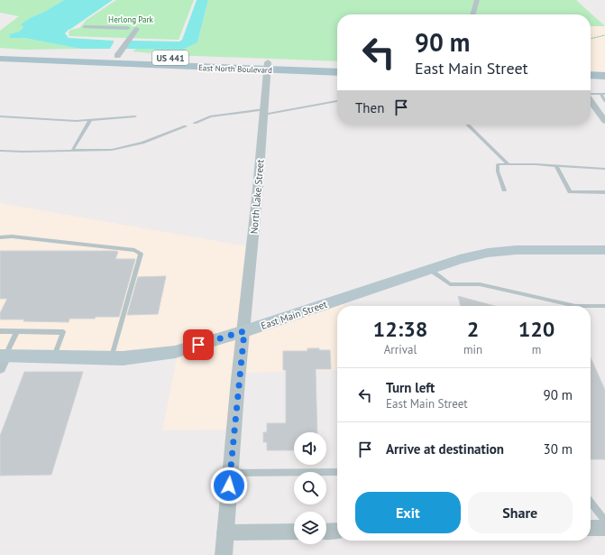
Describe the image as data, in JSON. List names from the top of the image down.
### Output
{
  "streets": {
    "main road": ["US 441", "East North Boulevard", "East Main Street"],
    "street": ["North Lake Street"]
  },
  "crossings": [
    ["East North Boulevard", "North Lake Street"],
    ["North Lake Street", "East Main Street"]
  ],
  "parks": ["Herlong Park"],
  "page": {
    "turn": ["90 m", "East Main Street"],
    "then": "Then",
    "eta": [
      "12:38",
      "Arrival",
      "2",
      "min",
      "120",
      "m"
    ],
    "list": [
      {
        "name": "Turn left",
        "note": "East Main Street",
        "value": "90 m"
      },
      {
        "name": "Arrive at destination",
        "value": "30 m"
      }
    ],
    "buttons": ["Exit", "Share"]
  }
}
